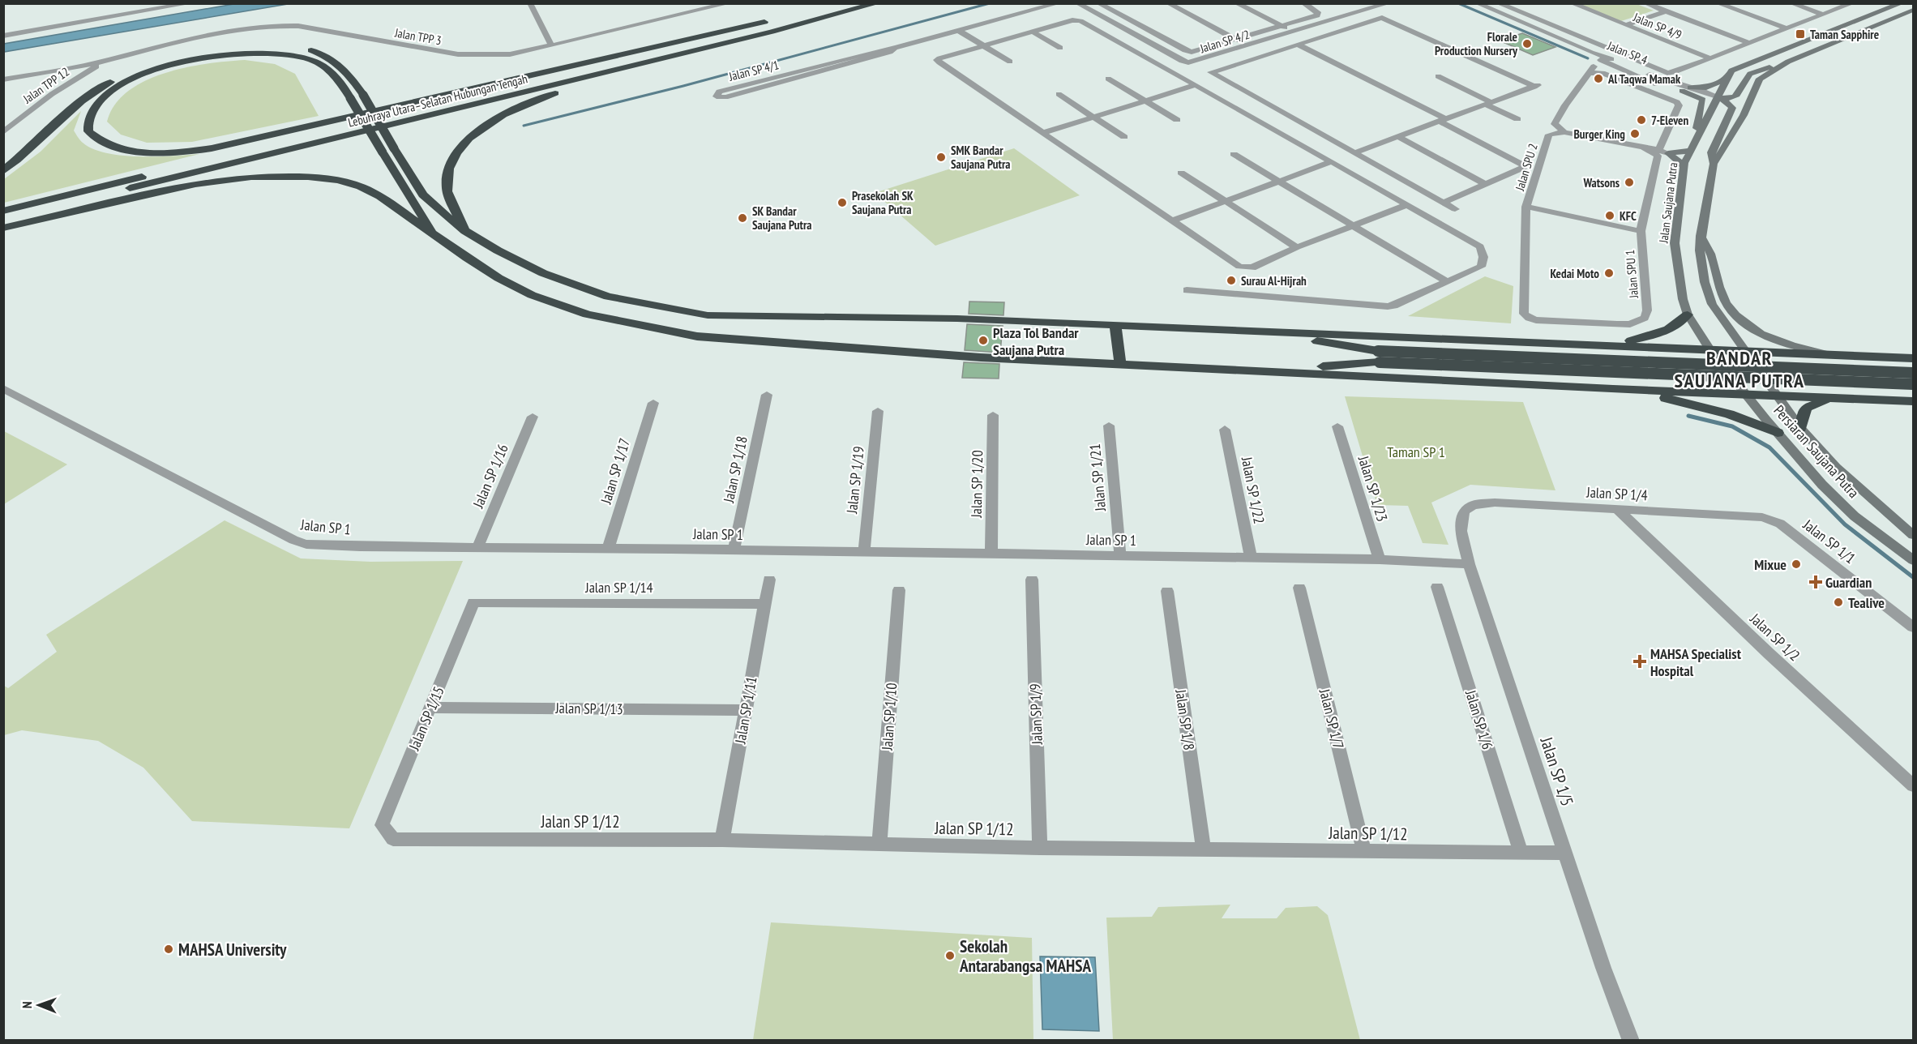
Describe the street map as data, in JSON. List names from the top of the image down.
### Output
{
  "streets": {
    "highway": ["Lebuhraya Utara–Selatan Hubungan Tengah"],
    "main road": ["Jalan Saujana Putra", "Persiaran Saujana Putra"],
    "street": [
      "Jalan SP 4/9",
      "Jalan TPP 3",
      "Jalan SP 4/2",
      "Jalan SP 4",
      "Jalan SP 4/1",
      "Jalan TPP 12",
      "Jalan SPU 2",
      "Jalan SPU 1",
      "Jalan SP 1/18",
      "Jalan SP 1/17",
      "Jalan SP 1/16",
      "Jalan SP 1/21",
      "Jalan SP 1/19",
      "Jalan SP 1/20",
      "Jalan SP 1/23",
      "Jalan SP 1/22",
      "Jalan SP 1/4",
      "Jalan SP 1",
      "Jalan SP 1/1",
      "Jalan SP 1/14",
      "Jalan SP 1/2",
      "Jalan SP 1/13",
      "Jalan SP 1/11",
      "Jalan SP 1/9",
      "Jalan SP 1/10",
      "Jalan SP 1/15",
      "Jalan SP 1/7",
      "Jalan SP 1/8",
      "Jalan SP 1/6",
      "Jalan SP 1/5",
      "Jalan SP 1/12"
    ]
  },
  "crossings": [
    ["Jalan TPP 3", "Jalan TPP 12"],
    ["Jalan SP 4", "Jalan Saujana Putra"],
    ["Jalan SPU 2", "Jalan SPU 1"],
    ["Jalan Saujana Putra", "Persiaran Saujana Putra"],
    ["Jalan SP 1/18", "Jalan SP 1"],
    ["Jalan SP 1/17", "Jalan SP 1"],
    ["Jalan SP 1/16", "Jalan SP 1"],
    ["Jalan SP 1/21", "Jalan SP 1"],
    ["Jalan SP 1/19", "Jalan SP 1"],
    ["Jalan SP 1/20", "Jalan SP 1"],
    ["Jalan SP 1/23", "Jalan SP 1"],
    ["Jalan SP 1/22", "Jalan SP 1"],
    ["Jalan SP 1/4", "Jalan SP 1/1"],
    ["Jalan SP 1/4", "Jalan SP 1/2"],
    ["Jalan SP 1/4", "Jalan SP 1/5"],
    ["Jalan SP 1", "Jalan SP 1/5"],
    ["Jalan SP 1/14", "Jalan SP 1/11"],
    ["Jalan SP 1/14", "Jalan SP 1/15"],
    ["Jalan SP 1/13", "Jalan SP 1/11"],
    ["Jalan SP 1/13", "Jalan SP 1/15"],
    ["Jalan SP 1/11", "Jalan SP 1/12"],
    ["Jalan SP 1/9", "Jalan SP 1/12"],
    ["Jalan SP 1/10", "Jalan SP 1/12"],
    ["Jalan SP 1/15", "Jalan SP 1/12"],
    ["Jalan SP 1/7", "Jalan SP 1/12"],
    ["Jalan SP 1/8", "Jalan SP 1/12"],
    ["Jalan SP 1/6", "Jalan SP 1/12"],
    ["Jalan SP 1/5", "Jalan SP 1/12"]
  ],
  "districts": ["BANDAR SAUJANA PUTRA"],
  "parks": ["Taman SP 1"],
  "places": {
    "transit": ["Taman Sapphire"],
    "other": [
      "Florale Production Nursery",
      "Al Taqwa Mamak",
      "7-Eleven",
      "Burger King",
      "SMK Bandar Saujana Putra",
      "Watsons",
      "Prasekolah SK Saujana Putra",
      "KFC",
      "SK Bandar Saujana Putra",
      "Kedai Moto",
      "Surau Al-Hijrah",
      "Plaza Tol Bandar Saujana Putra",
      "Mixue",
      "Tealive",
      "MAHSA University",
      "Sekolah Antarabangsa MAHSA"
    ],
    "health": ["Guardian", "MAHSA Specialist Hospital"]
  },
  "north": "left"
}
